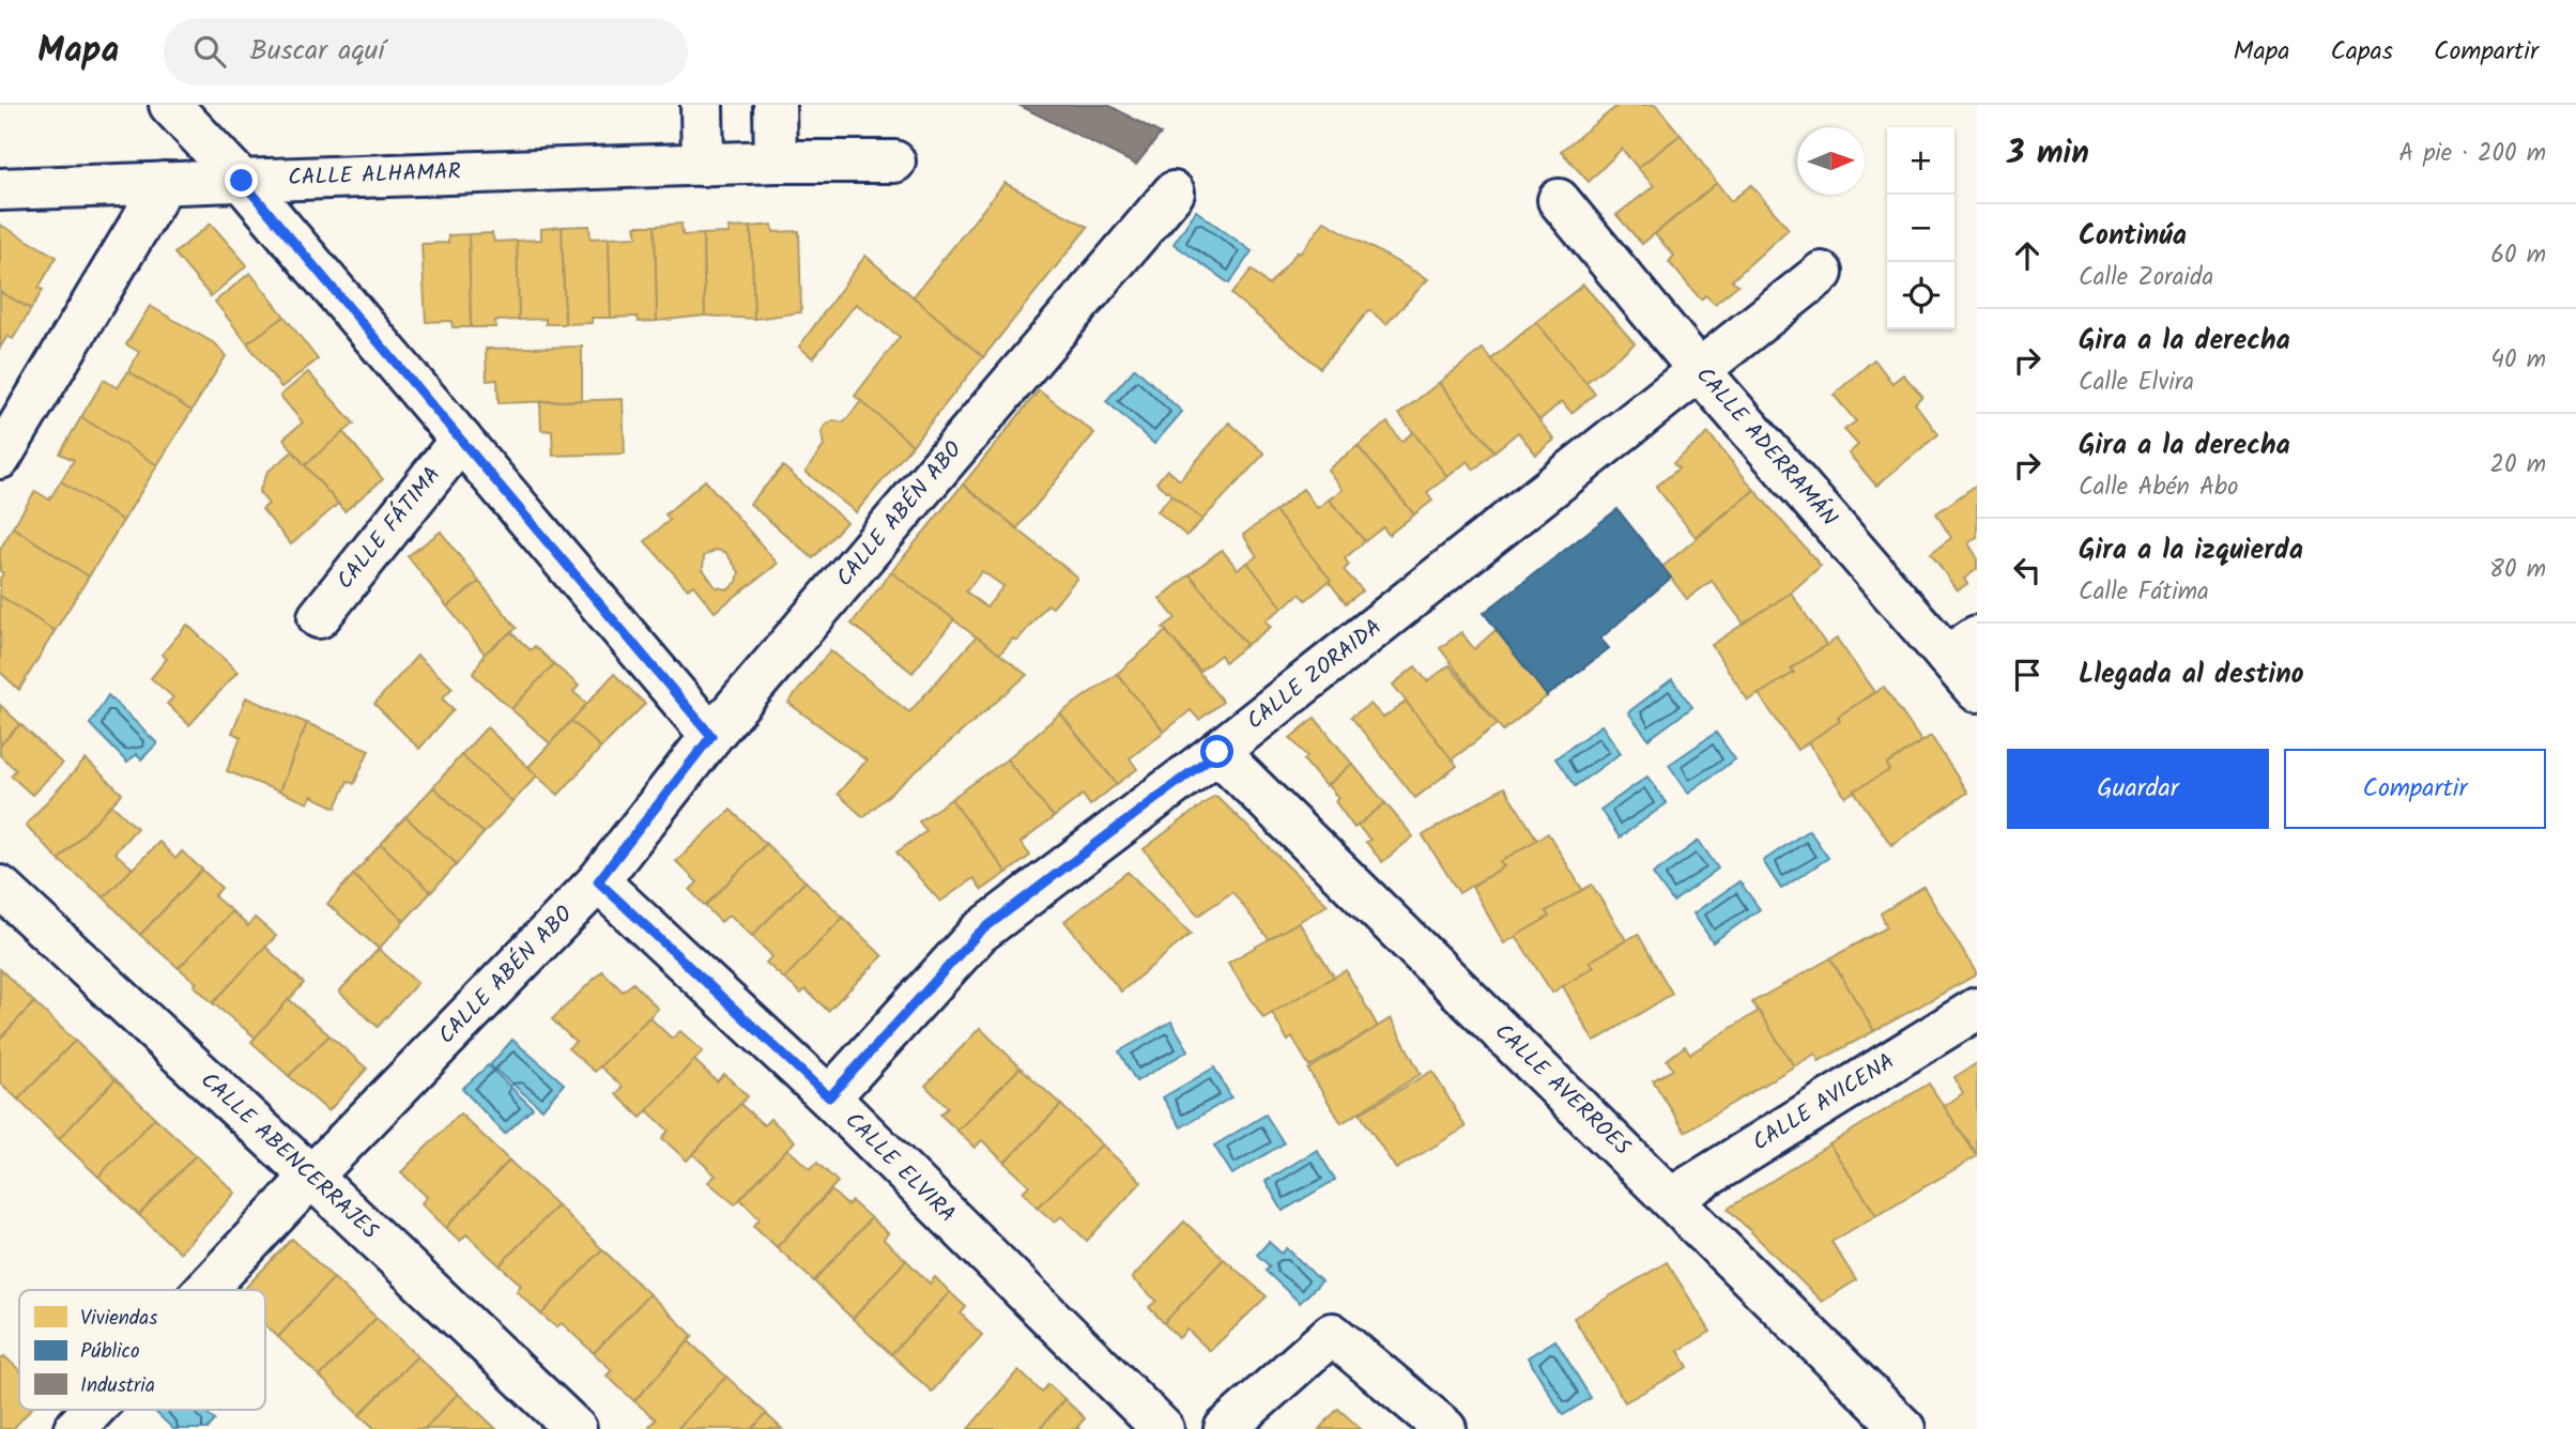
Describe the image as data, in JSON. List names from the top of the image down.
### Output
{
  "streets": {
    "street": [
      "CALLE ALHAMAR",
      "CALLE ADERRAMÁN",
      "CALLE ABÉN ABO",
      "CALLE FÁTIMA",
      "CALLE ZORAIDA",
      "CALLE AVERROES",
      "CALLE AVICENA",
      "CALLE ABENCERRAJES",
      "CALLE ELVIRA"
    ]
  },
  "crossings": [
    ["CALLE ADERRAMÁN", "CALLE ZORAIDA"],
    ["CALLE ABÉN ABO", "CALLE ABENCERRAJES"],
    ["CALLE ABÉN ABO", "CALLE ELVIRA"],
    ["CALLE ZORAIDA", "CALLE AVERROES"],
    ["CALLE ZORAIDA", "CALLE ELVIRA"],
    ["CALLE AVERROES", "CALLE AVICENA"]
  ],
  "legend": ["Viviendas", "Público", "Industria"],
  "north": "right",
  "page": {
    "header": "Mapa",
    "search": "Buscar aquí",
    "nav": ["Mapa", "Capas", "Compartir"],
    "heading": ["3 min", "A pie · 200 m"],
    "map_buttons": ["+", "−"],
    "list": [
      ["Continúa", "Calle Zoraida", "60 m"],
      ["Gira a la derecha", "Calle Elvira", "40 m"],
      ["Gira a la derecha", "Calle Abén Abo", "20 m"],
      ["Gira a la izquierda", "Calle Fátima", "80 m"],
      "Llegada al destino"
    ],
    "buttons": ["Guardar", "Compartir"]
  }
}
